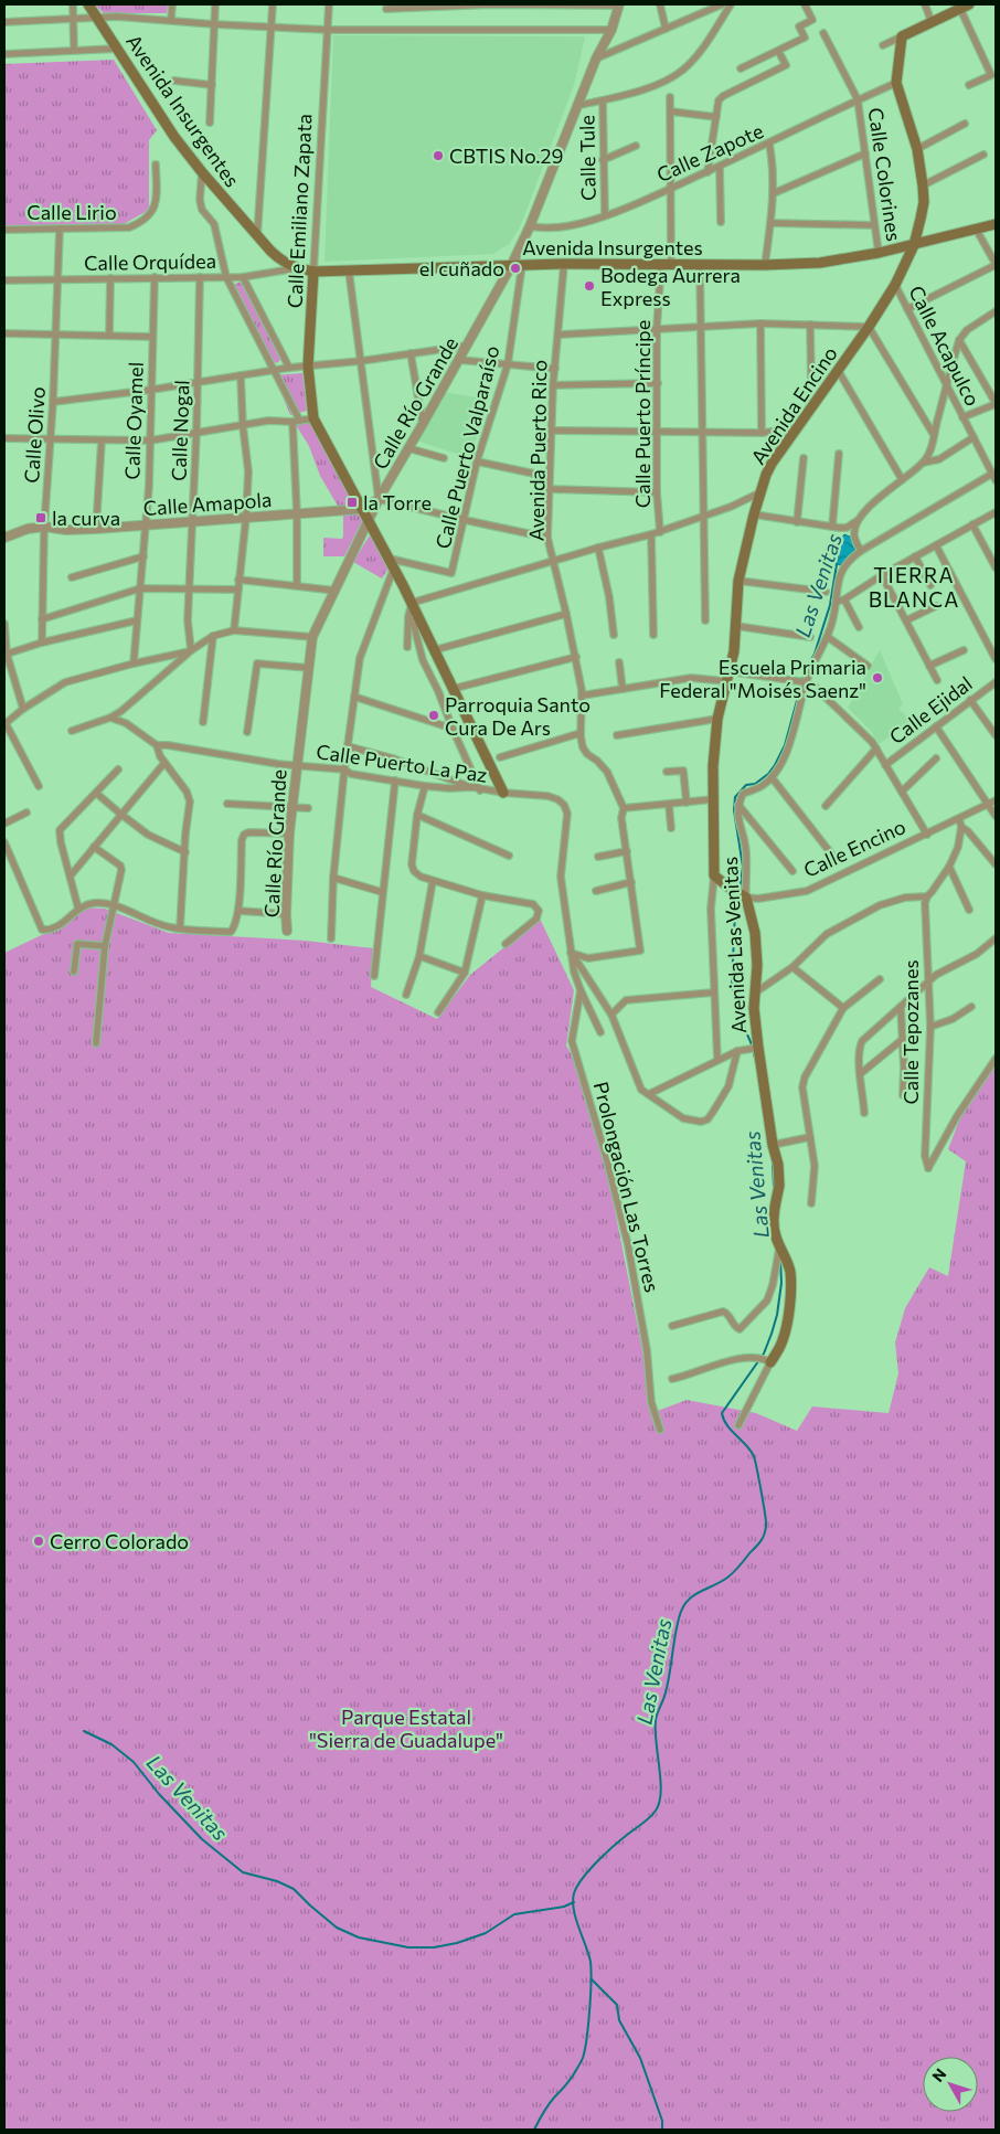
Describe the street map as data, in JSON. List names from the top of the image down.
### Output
{
  "streets": {
    "main road": [
      "Avenida Insurgentes",
      "Calle Emiliano Zapata",
      "Avenida Encino",
      "Avenida Las Venitas"
    ],
    "street": [
      "Calle Zapote",
      "Calle Tule",
      "Calle Colorines",
      "Calle Lirio",
      "Calle Orquídea",
      "Calle Acapulco",
      "Calle Río Grande",
      "Calle Puerto Príncipe",
      "Calle Oyamel",
      "Calle Nogal",
      "Calle Olivo",
      "Calle Puerto Valparaíso",
      "Avenida Puerto Rico",
      "Calle Amapola",
      "Calle Ejidal",
      "Calle Puerto La Paz",
      "Calle Encino",
      "Calle Tepozanes",
      "Prolongación Las Torres"
    ]
  },
  "crossings": [
    ["Avenida Insurgentes", "Calle Colorines"],
    ["Avenida Insurgentes", "Calle Emiliano Zapata"],
    ["Avenida Insurgentes", "Calle Orquídea"],
    ["Avenida Insurgentes", "Calle Río Grande"],
    ["Avenida Insurgentes", "Avenida Encino"],
    ["Avenida Insurgentes", "Calle Puerto Príncipe"],
    ["Avenida Insurgentes", "Calle Puerto Valparaíso"],
    ["Avenida Insurgentes", "Avenida Puerto Rico"],
    ["Calle Zapote", "Calle Tule"],
    ["Calle Zapote", "Calle Colorines"],
    ["Calle Zapote", "Calle Río Grande"],
    ["Calle Zapote", "Avenida Encino"],
    ["Calle Zapote", "Calle Puerto Príncipe"],
    ["Calle Lirio", "Calle Olivo"],
    ["Calle Orquídea", "Calle Oyamel"],
    ["Calle Orquídea", "Calle Nogal"],
    ["Calle Orquídea", "Calle Olivo"],
    ["Calle Acapulco", "Avenida Encino"],
    ["Calle Río Grande", "Calle Amapola"],
    ["Calle Río Grande", "Calle Puerto La Paz"],
    ["Calle Oyamel", "Calle Amapola"],
    ["Calle Nogal", "Calle Amapola"],
    ["Calle Olivo", "Calle Amapola"],
    ["Avenida Puerto Rico", "Prolongación Las Torres"],
    ["Calle Puerto La Paz", "Prolongación Las Torres"],
    ["Calle Encino", "Avenida Las Venitas"]
  ],
  "districts": ["TIERRA BLANCA"],
  "water": ["Las Venitas"],
  "parks": ["Parque Estatal \"Sierra de Guadalupe\""],
  "places": {
    "other": [
      "CBTIS No.29",
      "el cuñado",
      "Bodega Aurrera Express",
      "Escuela Primaria Federal \"Moisés Saenz\"",
      "Parroquia Santo Cura De Ars",
      "Cerro Colorado"
    ],
    "transit": ["la Torre", "la curva"]
  },
  "north": "top left"
}
